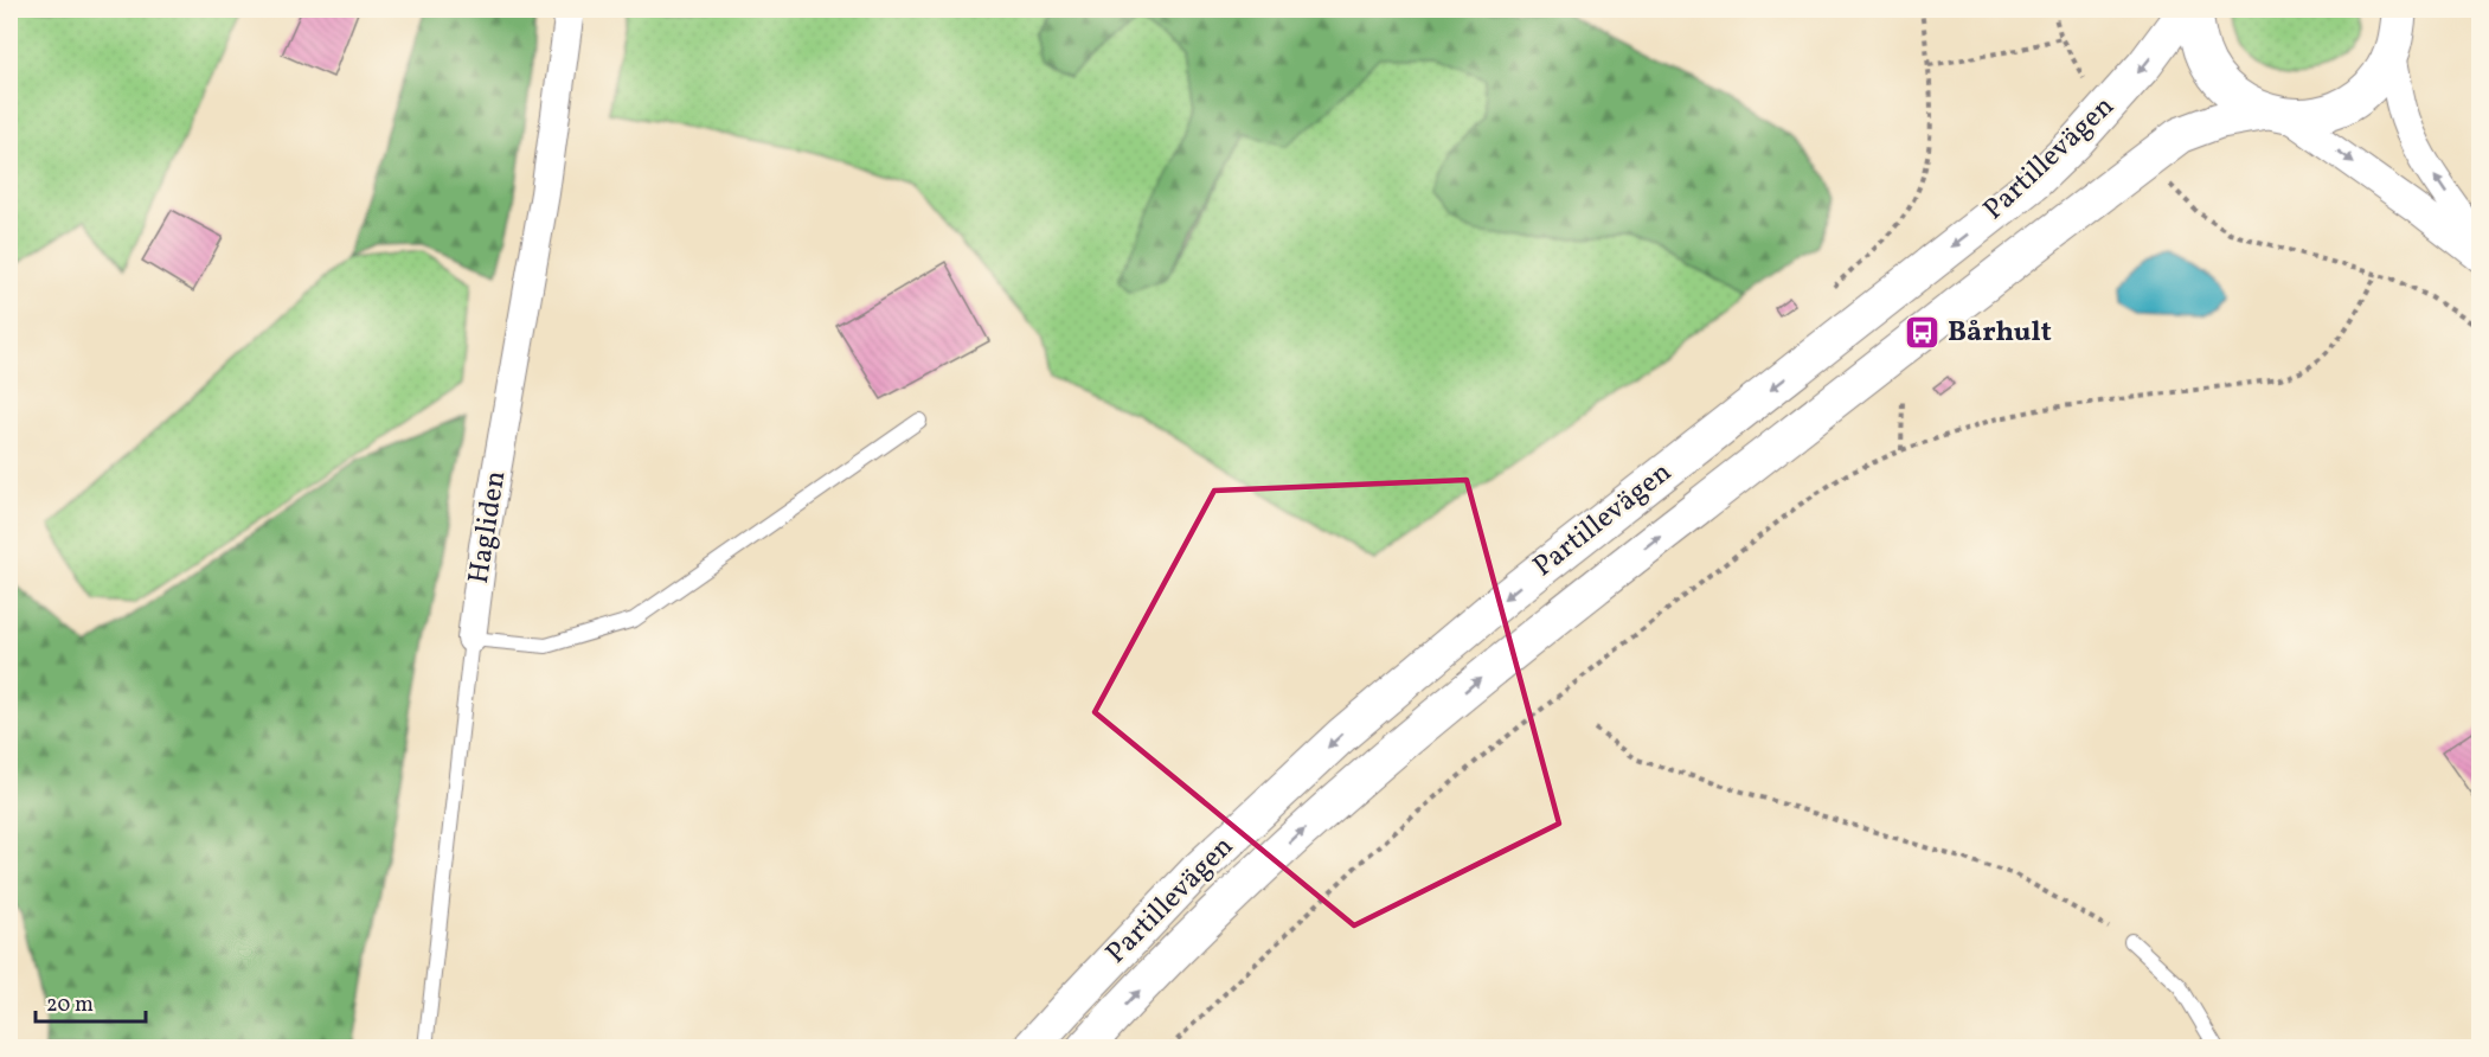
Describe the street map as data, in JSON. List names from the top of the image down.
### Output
{
  "streets": {
    "street": ["Partillevägen", "Hagliden"]
  },
  "places": {
    "bus stop": ["Bårhult"]
  },
  "scale_bar": "20 m"
}
